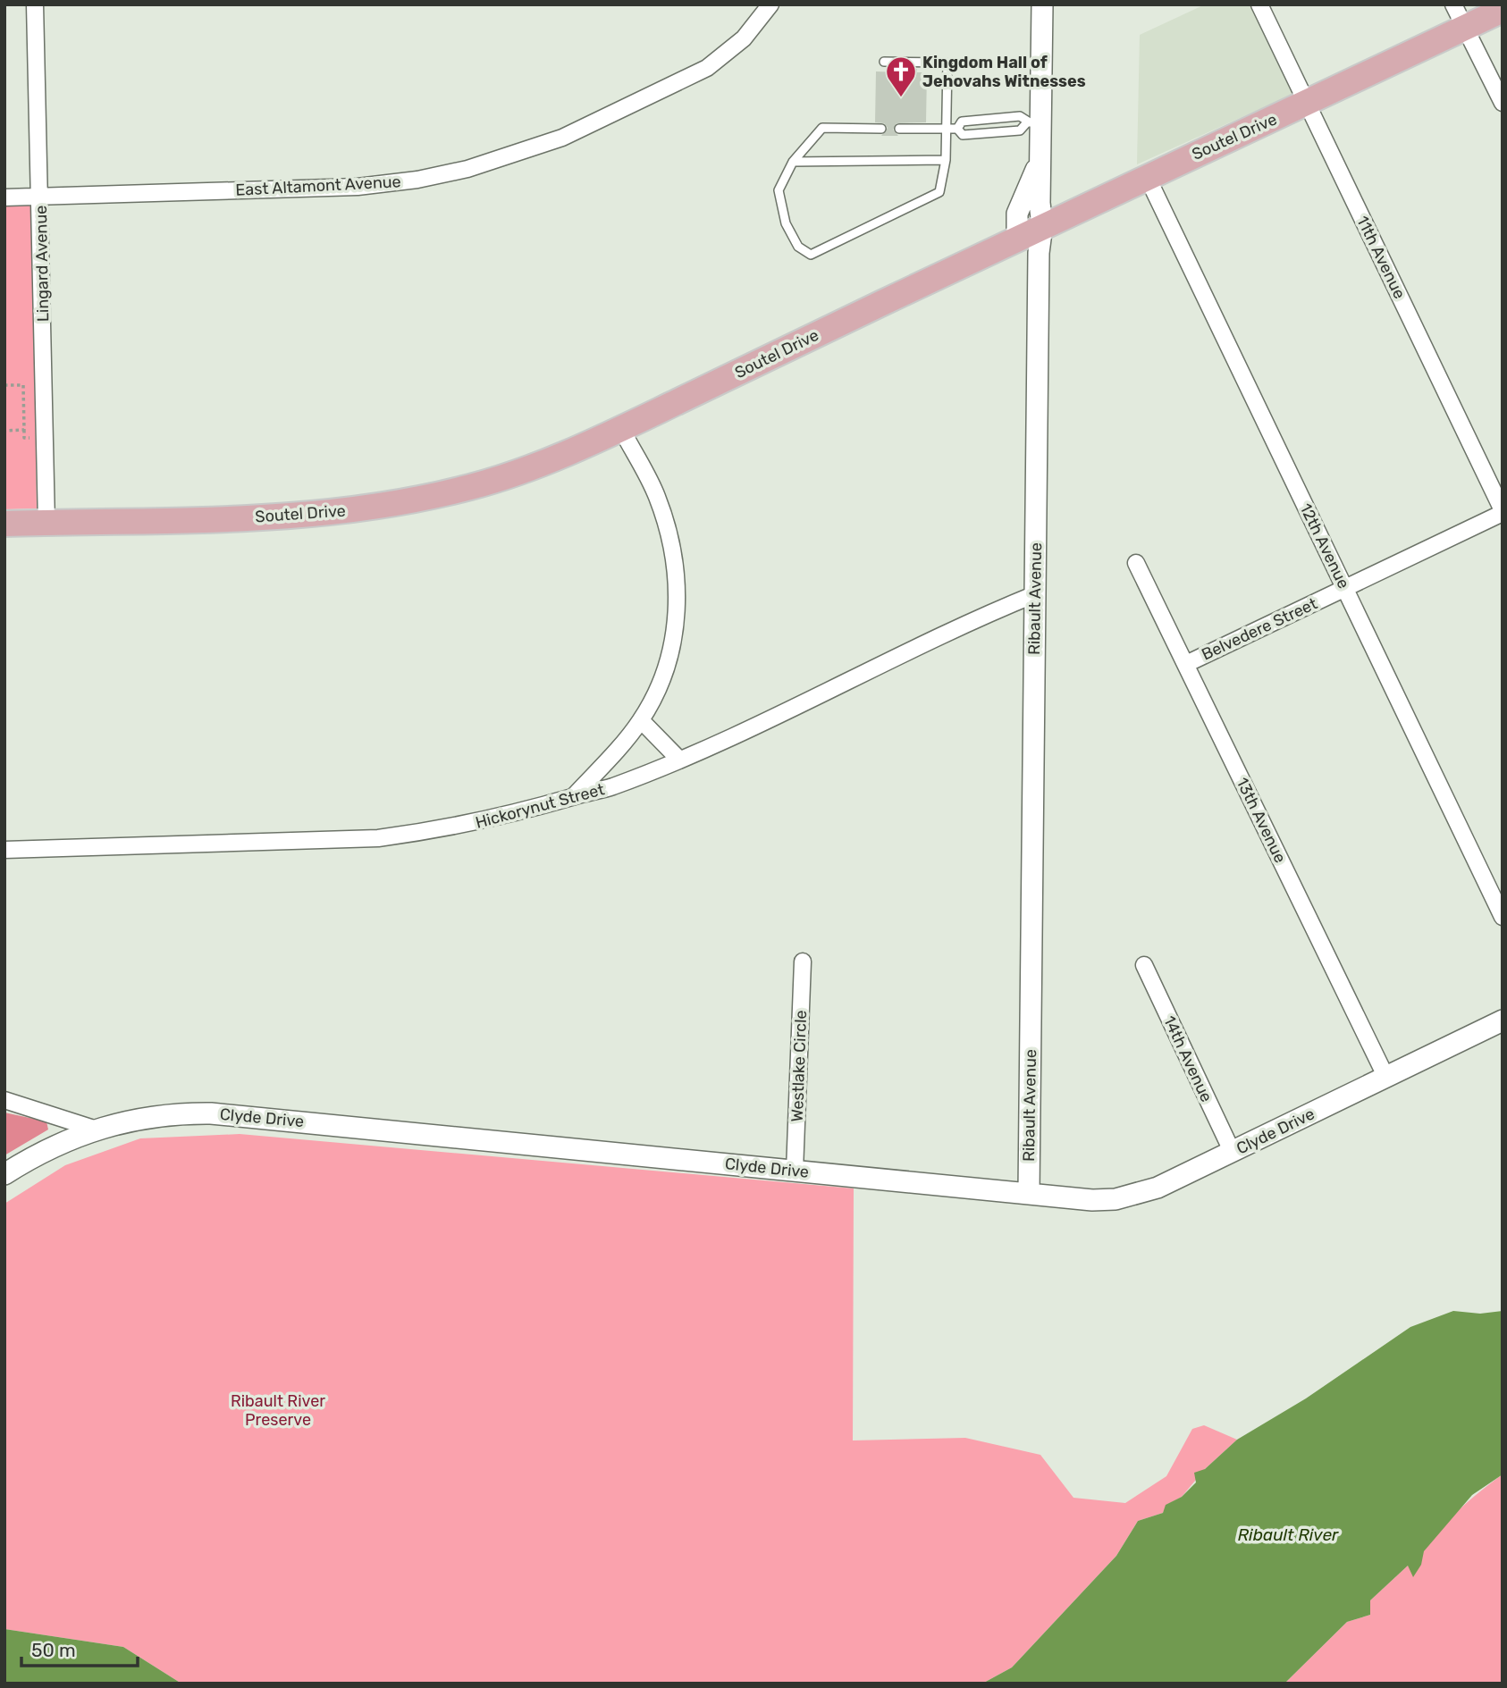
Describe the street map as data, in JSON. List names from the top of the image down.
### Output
{
  "streets": {
    "main road": ["Soutel Drive"],
    "street": [
      "East Altamont Avenue",
      "11th Avenue",
      "Lingard Avenue",
      "12th Avenue",
      "Ribault Avenue",
      "Belvedere Street",
      "Hickorynut Street",
      "13th Avenue",
      "14th Avenue",
      "Westlake Circle",
      "Clyde Drive"
    ]
  },
  "crossings": [
    ["Soutel Drive", "11th Avenue"],
    ["Soutel Drive", "Lingard Avenue"],
    ["Soutel Drive", "12th Avenue"],
    ["Soutel Drive", "Ribault Avenue"],
    ["East Altamont Avenue", "Lingard Avenue"],
    ["11th Avenue", "Belvedere Street"],
    ["12th Avenue", "Belvedere Street"],
    ["Ribault Avenue", "Hickorynut Street"],
    ["Ribault Avenue", "Clyde Drive"],
    ["Belvedere Street", "13th Avenue"],
    ["13th Avenue", "Clyde Drive"],
    ["14th Avenue", "Clyde Drive"],
    ["Westlake Circle", "Clyde Drive"]
  ],
  "water": ["Ribault River"],
  "parks": ["Ribault River Preserve"],
  "places": {
    "church": ["Kingdom Hall of Jehovahs Witnesses"]
  },
  "scale_bar": "50 m"
}
